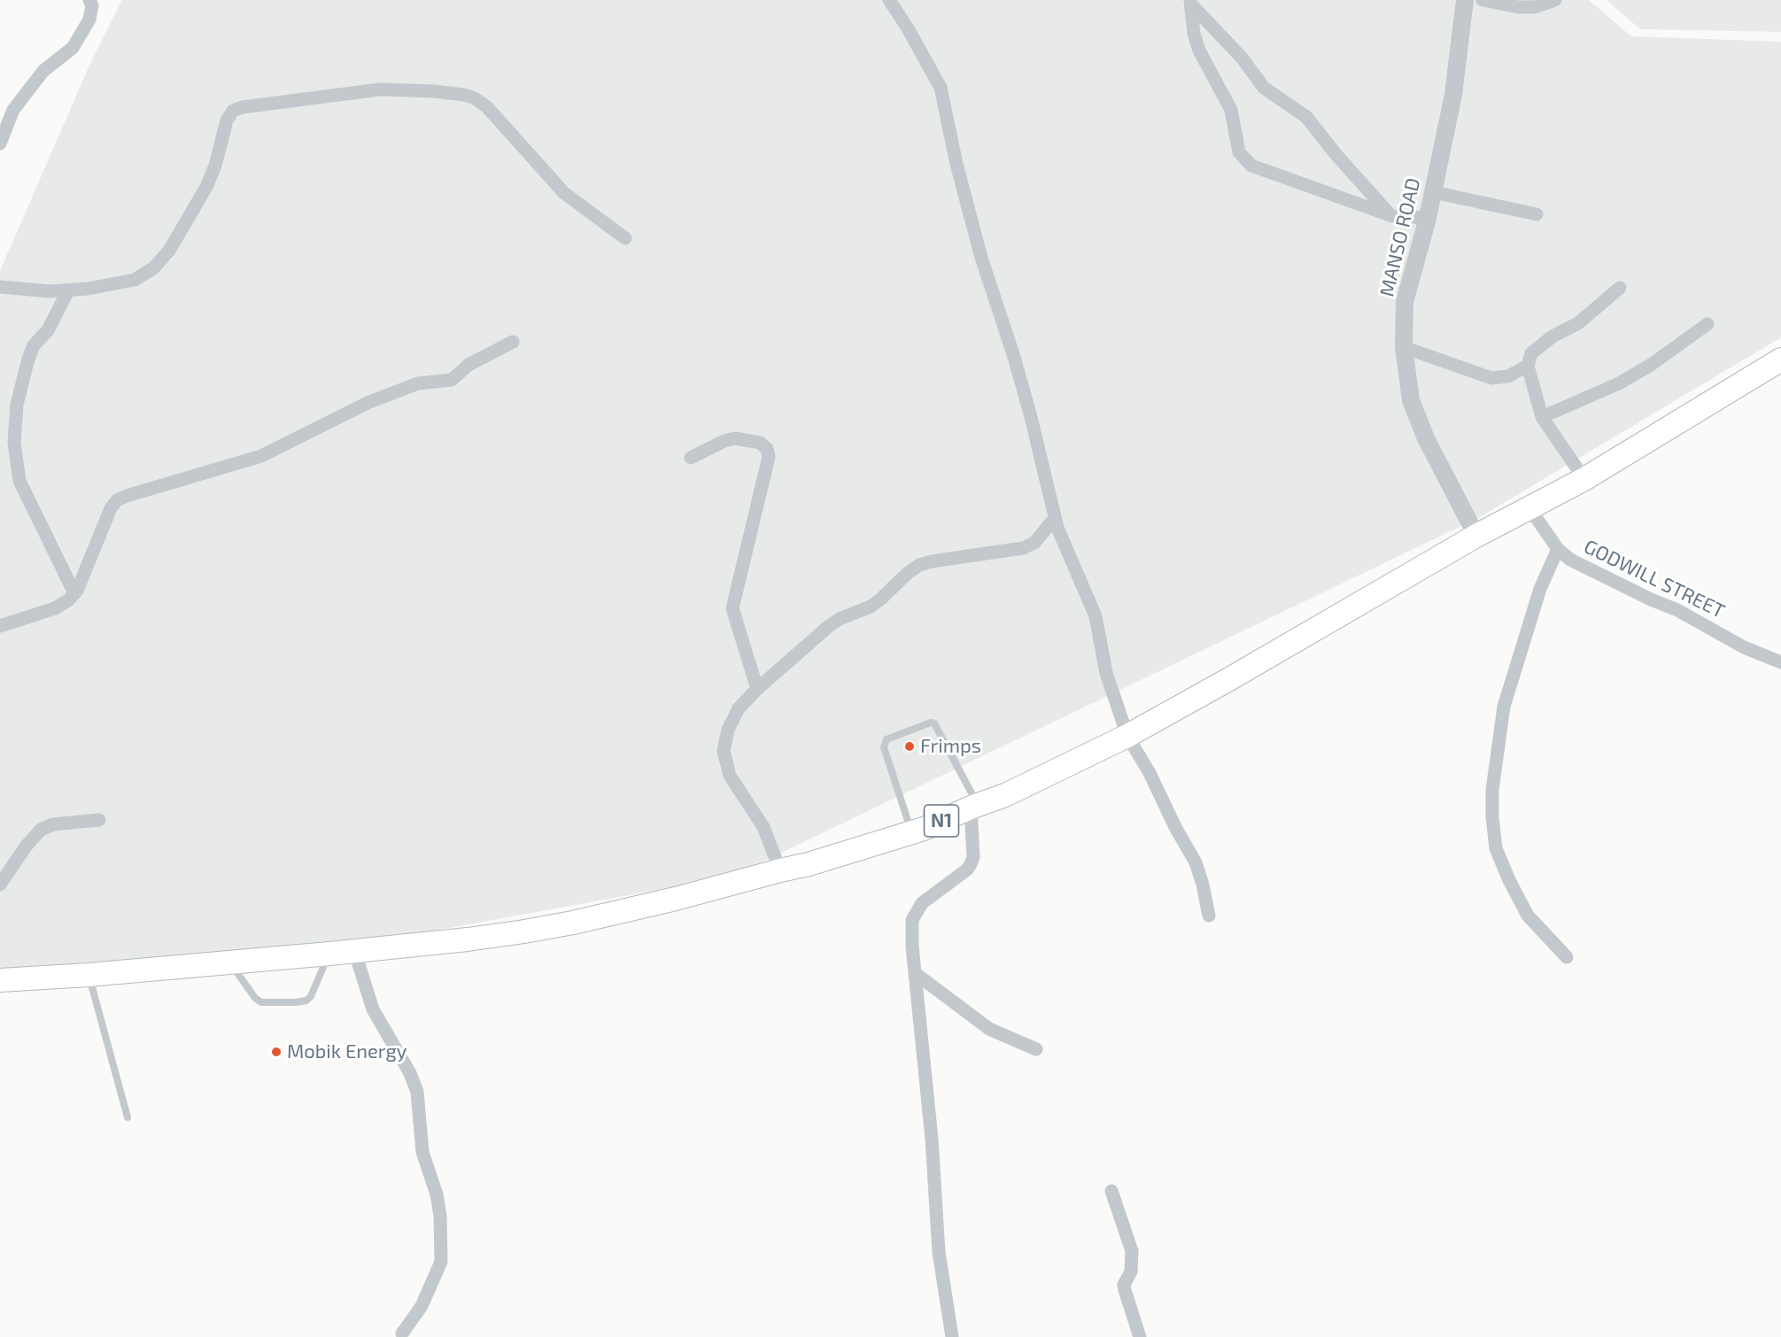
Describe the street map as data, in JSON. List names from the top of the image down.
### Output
{
  "streets": {
    "highway": ["N1"],
    "street": ["MANSO ROAD", "GODWILL STREET"]
  },
  "crossings": [
    ["MANSO ROAD", "N1"],
    ["GODWILL STREET", "N1"]
  ],
  "places": ["Frimps", "Mobik Energy"]
}
